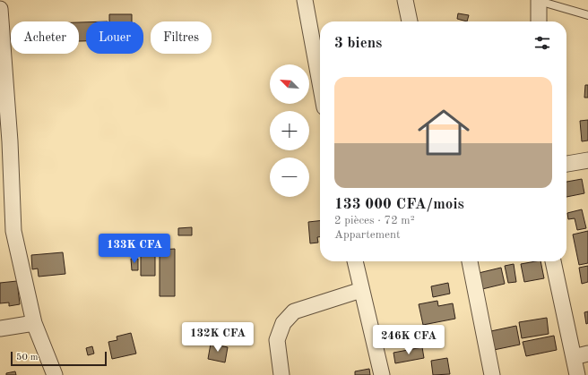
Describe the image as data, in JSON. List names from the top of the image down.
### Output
{
  "scale_bar": "50 m",
  "north": "top left",
  "page": {
    "chip": ["Acheter", "Louer", "Filtres"],
    "heading": "3 biens",
    "map_buttons": ["+", "−"],
    "list": [
      {
        "name": "133 000 CFA/mois",
        "note": "2 pièces · 72 m² · Appartement"
      }
    ],
    "price": ["133K CFA", "132K CFA", "246K CFA"],
    "scale": "50 m"
  }
}
